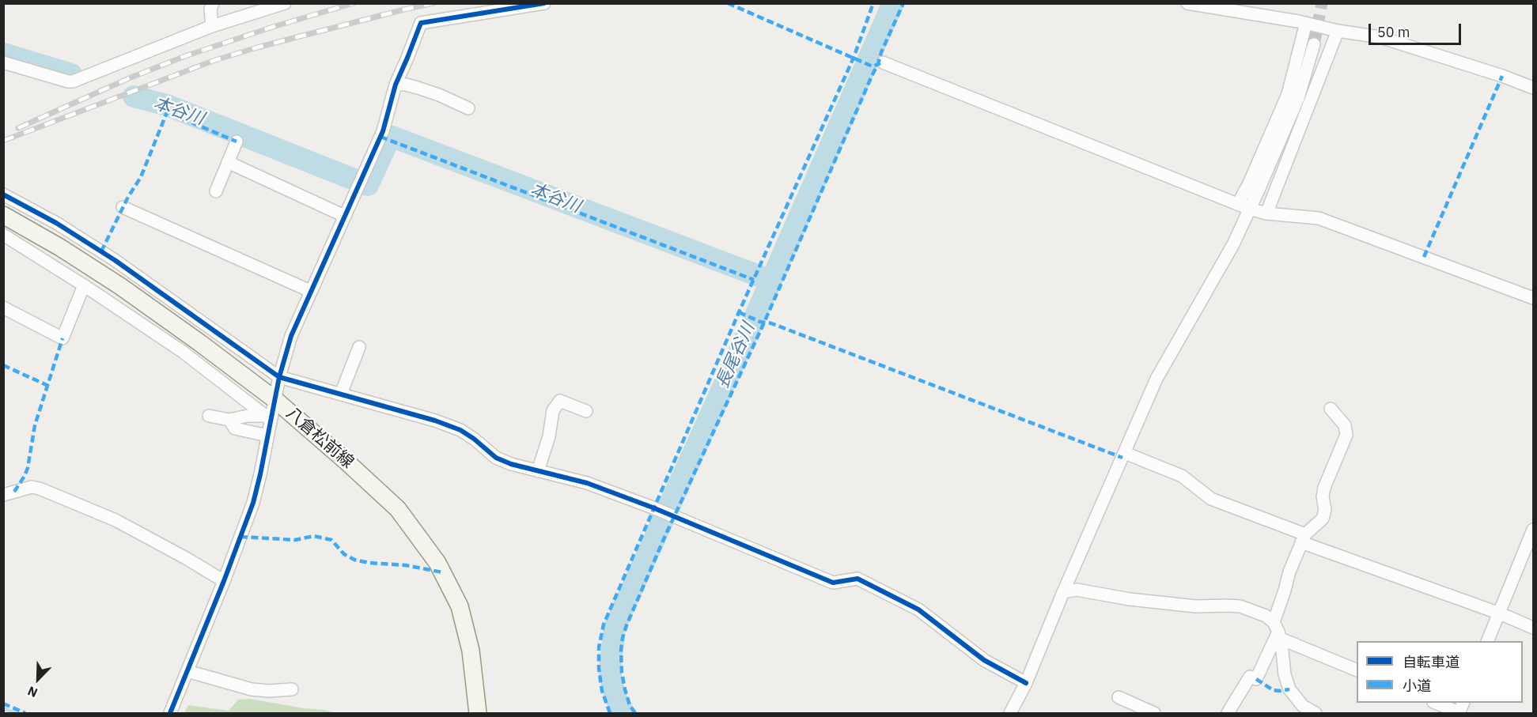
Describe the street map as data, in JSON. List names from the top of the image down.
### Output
{
  "streets": {
    "main road": ["八倉松前線"]
  },
  "water": ["本谷川", "長尾谷川"],
  "legend": ["自転車道", "小道"],
  "scale_bar": "50 m",
  "north": "bottom left"
}
